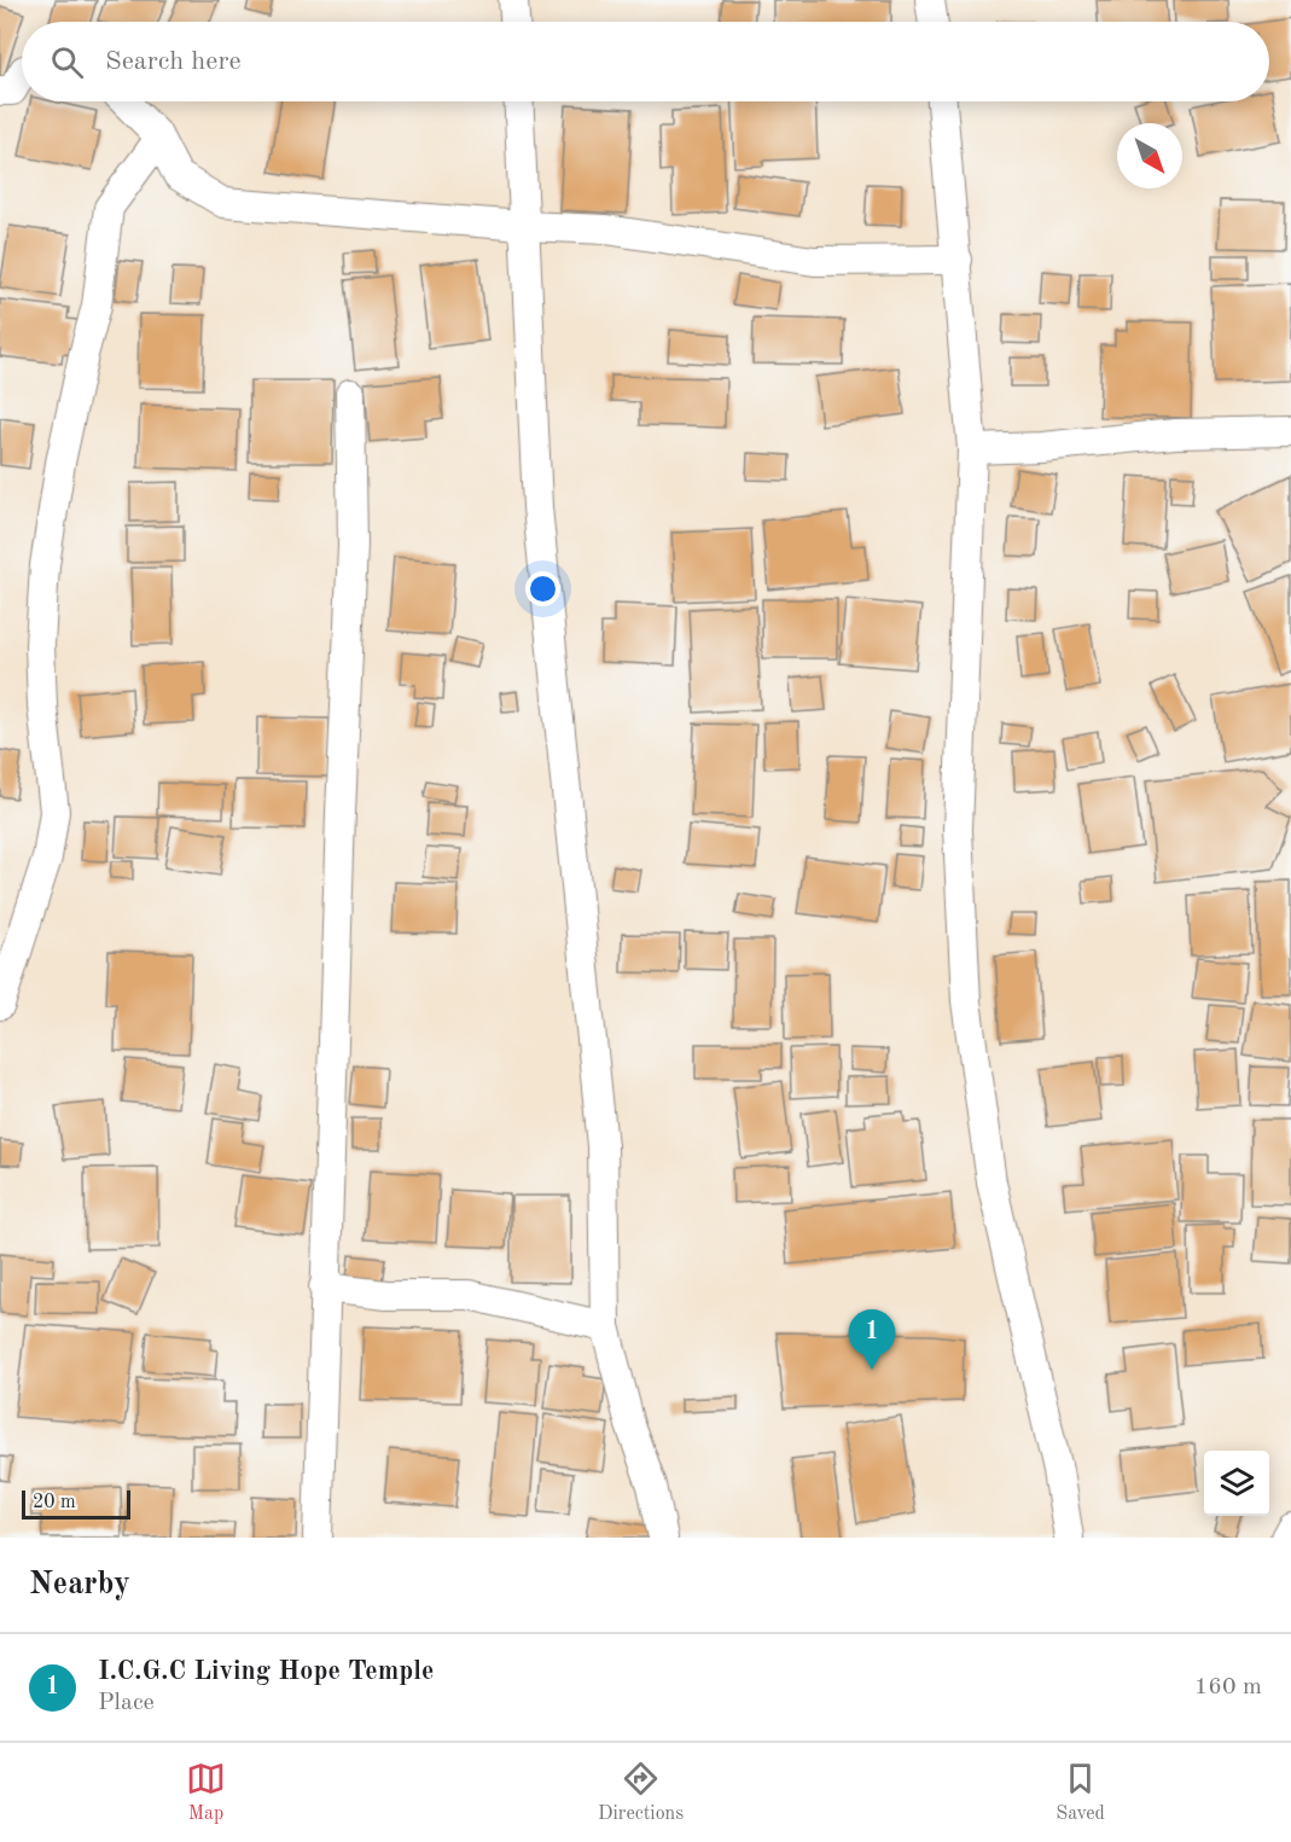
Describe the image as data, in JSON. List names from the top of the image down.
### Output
{
  "scale_bar": "20 m",
  "north": "bottom right",
  "page": {
    "search": "Search here",
    "pins": "1",
    "scale": "20 m",
    "heading": "Nearby",
    "list": [
      {
        "mark": "1",
        "name": "I.C.G.C Living Hope Temple",
        "note": "Place",
        "value": "160 m"
      }
    ],
    "nav": ["Map", "Directions", "Saved"]
  }
}
